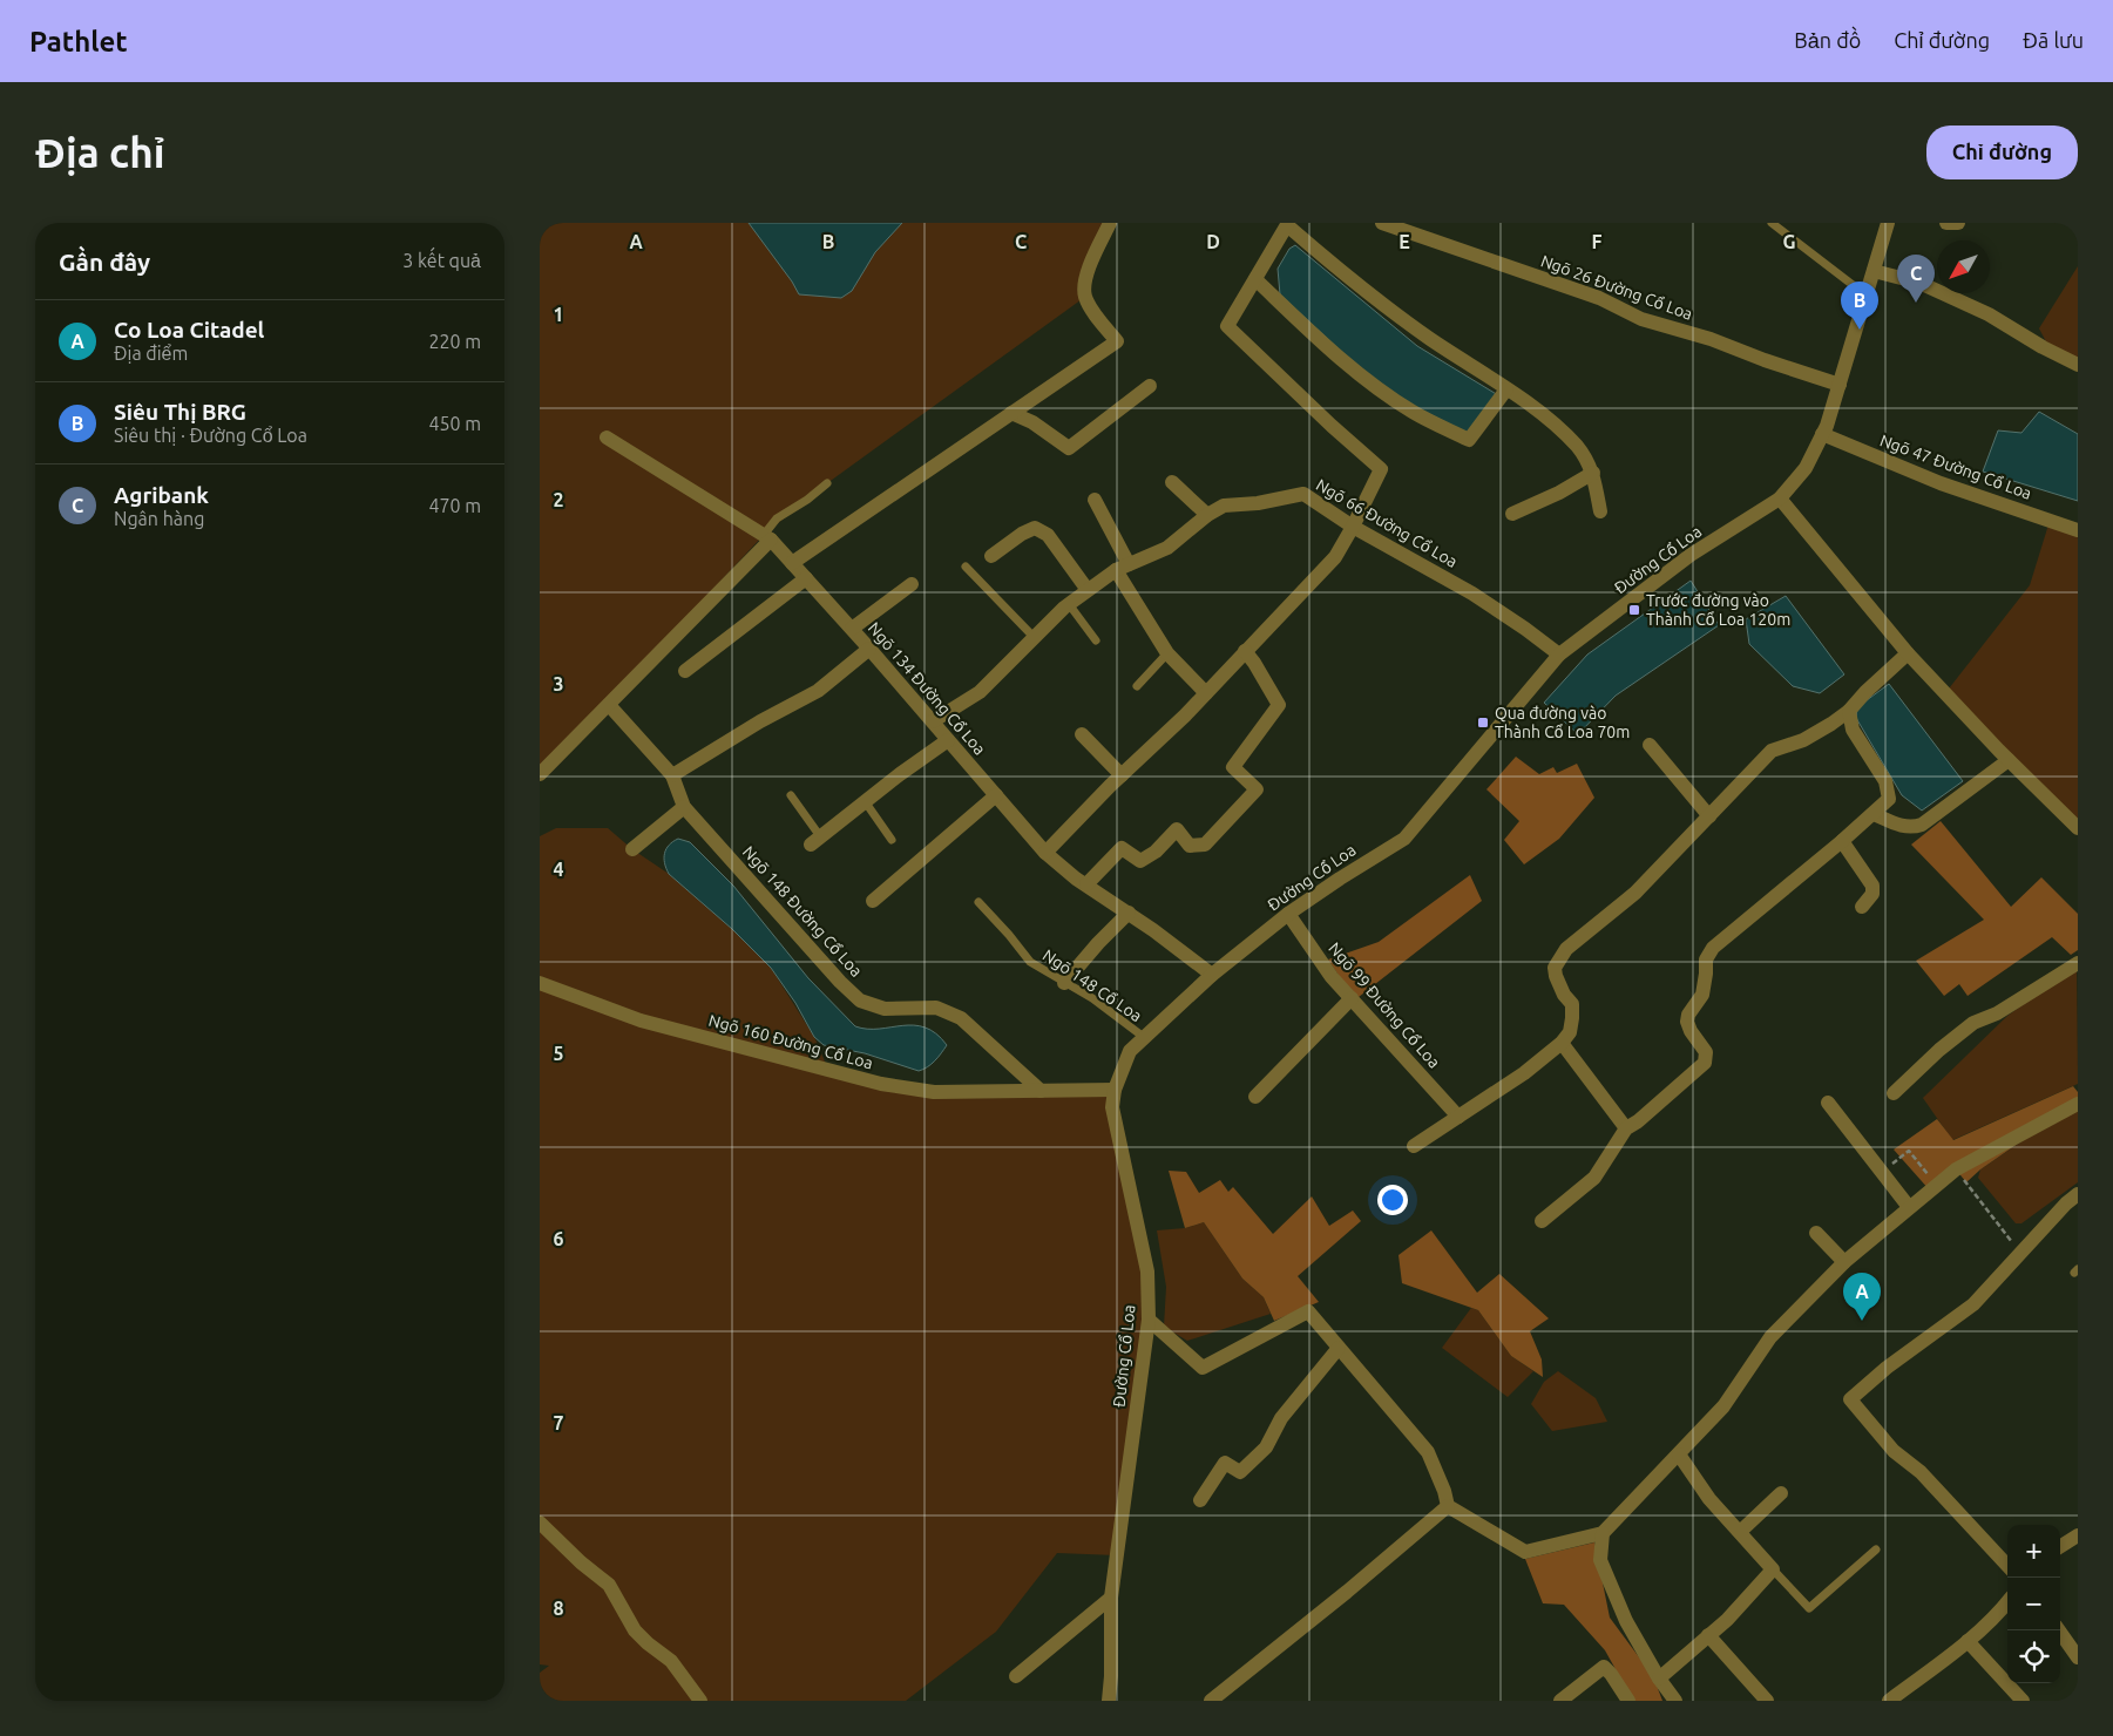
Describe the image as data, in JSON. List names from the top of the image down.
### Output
{
  "streets": {
    "street": [
      "Ngõ 26 Đường Cổ Loa",
      "Ngõ 47 Đường Cổ Loa",
      "Ngõ 66 Đường Cổ Loa",
      "Đường Cổ Loa",
      "Ngõ 134 Đường Cổ Loa",
      "Ngõ 148 Đường Cổ Loa",
      "Ngõ 99 Đường Cổ Loa",
      "Ngõ 160 Đường Cổ Loa"
    ],
    "lane": ["Ngõ 148 Cổ Loa"]
  },
  "crossings": [
    ["Ngõ 26 Đường Cổ Loa", "Đường Cổ Loa"],
    ["Ngõ 47 Đường Cổ Loa", "Đường Cổ Loa"],
    ["Ngõ 66 Đường Cổ Loa", "Đường Cổ Loa"],
    ["Ngõ 66 Đường Cổ Loa", "Ngõ 134 Đường Cổ Loa"],
    ["Đường Cổ Loa", "Ngõ 134 Đường Cổ Loa"],
    ["Đường Cổ Loa", "Ngõ 148 Cổ Loa"],
    ["Đường Cổ Loa", "Ngõ 99 Đường Cổ Loa"],
    ["Ngõ 148 Đường Cổ Loa", "Ngõ 160 Đường Cổ Loa"]
  ],
  "places": {
    "transit": ["Trước đường vào Thành Cổ Loa 120m", "Qua đường vào Thành Cổ Loa 70m"]
  },
  "north": "bottom left",
  "page": {
    "header": "Pathlet",
    "nav": ["Bản đồ", "Chỉ đường", "Đã lưu"],
    "buttons": "Chỉ đường",
    "title": "Địa chỉ",
    "heading": ["Gần đây", "3 kết quả"],
    "pins": ["C", "B", "A"],
    "list": [
      {
        "mark": "A",
        "name": "Co Loa Citadel",
        "note": "Địa điểm",
        "value": "220 m"
      },
      {
        "mark": "B",
        "name": "Siêu Thị BRG",
        "note": "Siêu thị · Đường Cổ Loa",
        "value": "450 m"
      },
      {
        "mark": "C",
        "name": "Agribank",
        "note": "Ngân hàng",
        "value": "470 m"
      }
    ],
    "map_buttons": ["+", "−"]
  },
  "grid": {
    "columns": [
      "A",
      "B",
      "C",
      "D",
      "E",
      "F",
      "G"
    ],
    "rows": [
      "1",
      "2",
      "3",
      "4",
      "5",
      "6",
      "7",
      "8"
    ]
  }
}
